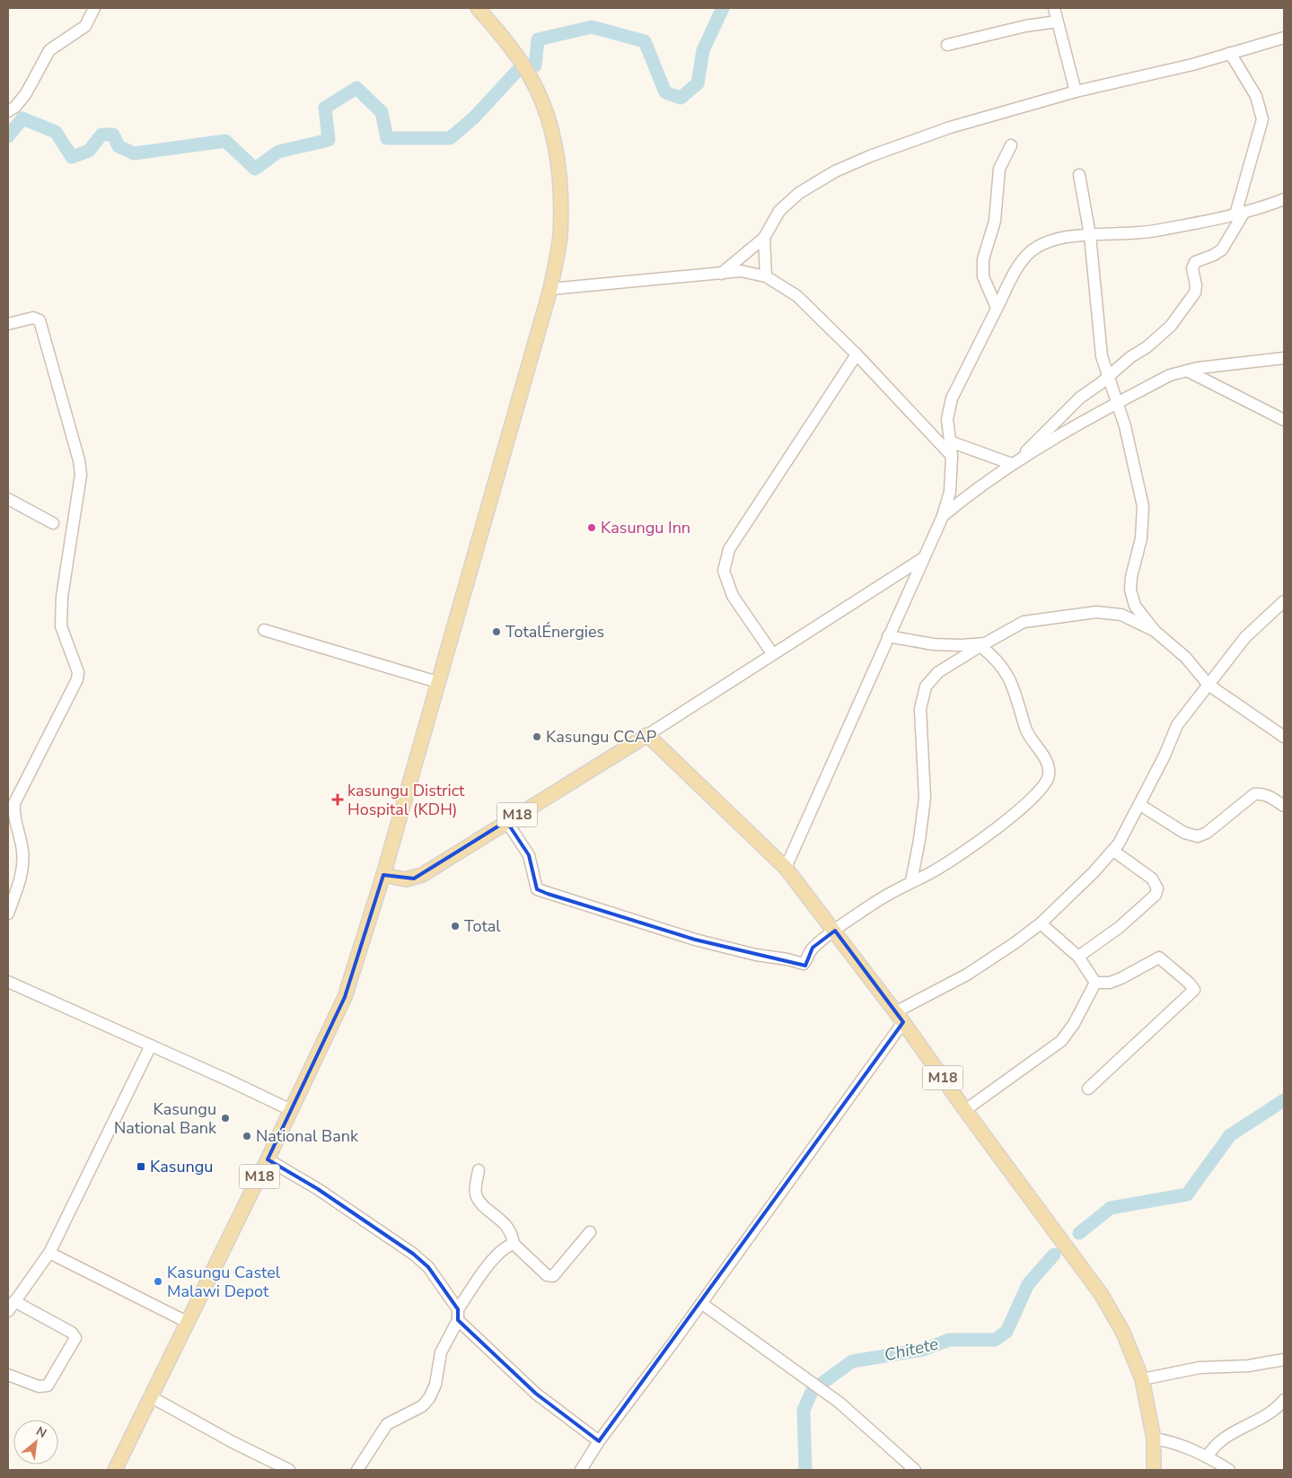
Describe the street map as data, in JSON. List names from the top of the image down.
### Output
{
  "streets": {
    "main road": ["M18"]
  },
  "water": ["Chitete"],
  "places": {
    "other": [
      "Kasungu Inn",
      "TotalÉnergies",
      "Kasungu CCAP",
      "Total",
      "Kasungu National Bank",
      "National Bank",
      "Kasungu Castel Malawi Depot"
    ],
    "health": ["kasungu District Hospital (KDH)"],
    "transit": ["Kasungu"]
  },
  "north": "top right"
}
